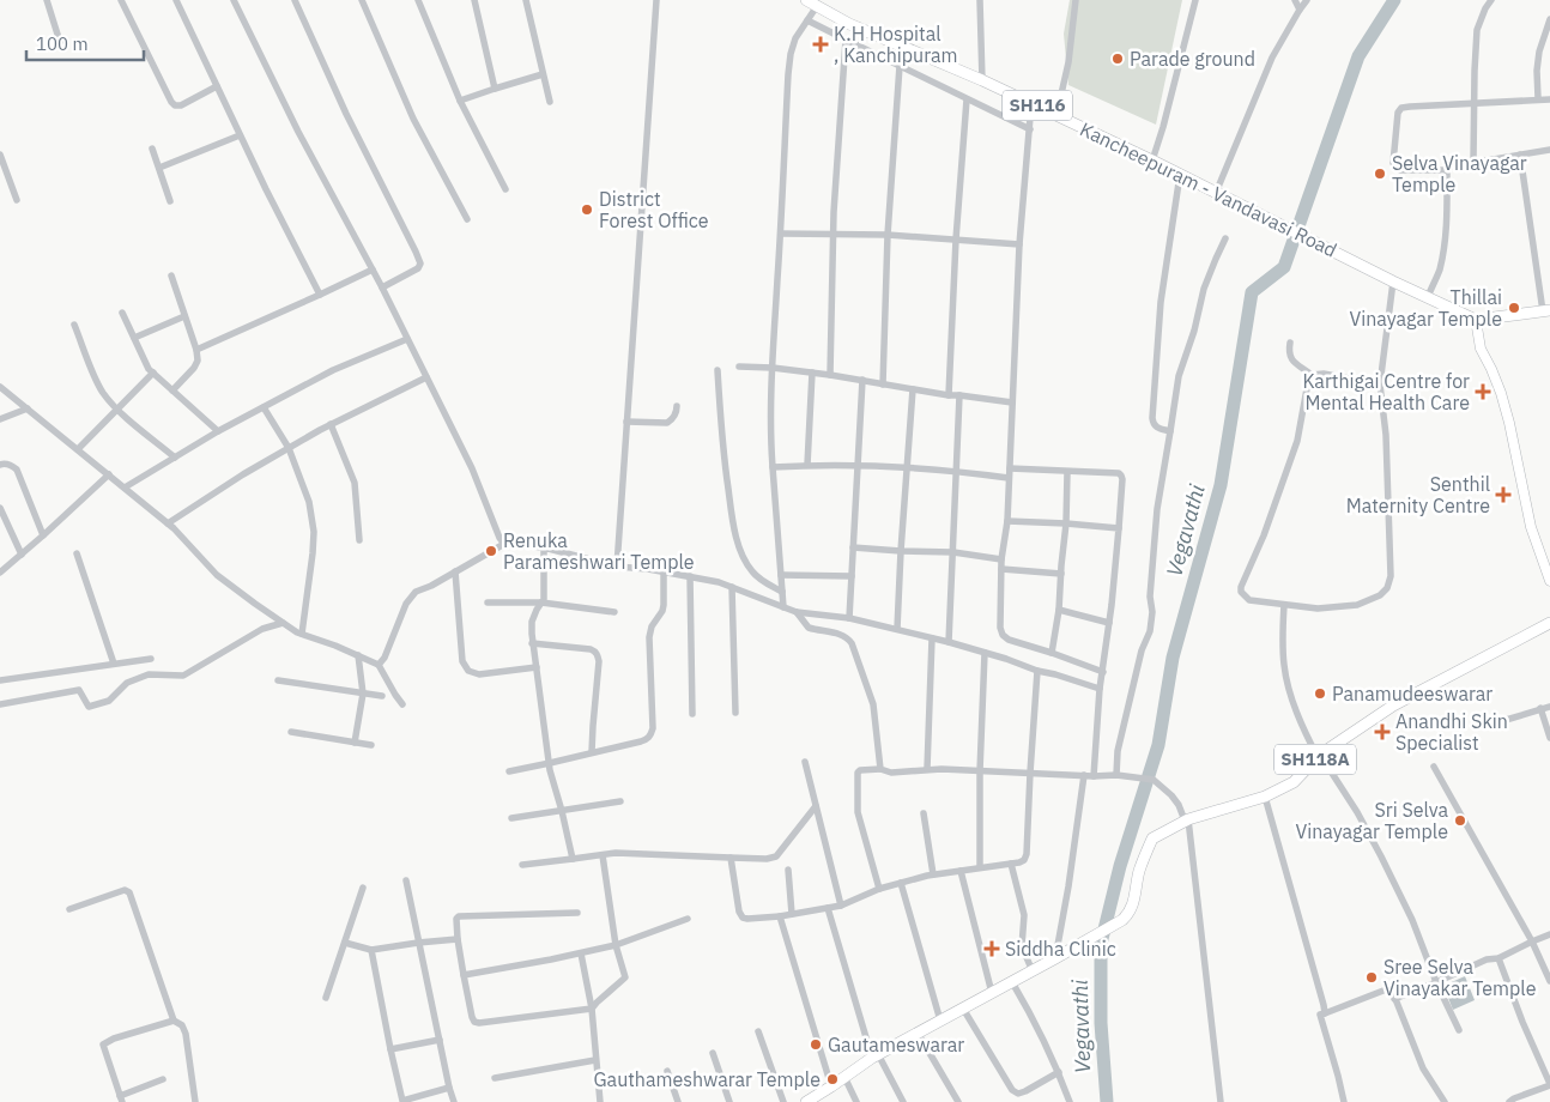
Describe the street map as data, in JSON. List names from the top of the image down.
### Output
{
  "streets": {
    "main road": ["SH116", "Kancheepuram - Vandavasi Road", "SH118A"]
  },
  "water": ["Vegavathi"],
  "places": {
    "health": [
      "K.H Hospital , Kanchipuram",
      "Karthigai Centre for Mental Health Care",
      "Senthil Maternity Centre",
      "Anandhi Skin Specialist",
      "Siddha Clinic"
    ],
    "other": [
      "Parade ground",
      "Selva Vinayagar Temple",
      "District Forest Office",
      "Thillai Vinayagar Temple",
      "Renuka Parameshwari Temple",
      "Panamudeeswarar",
      "Sri Selva Vinayagar Temple",
      "Sree Selva Vinayakar Temple",
      "Gautameswarar",
      "Gauthameshwarar Temple"
    ]
  },
  "scale_bar": "100 m"
}
